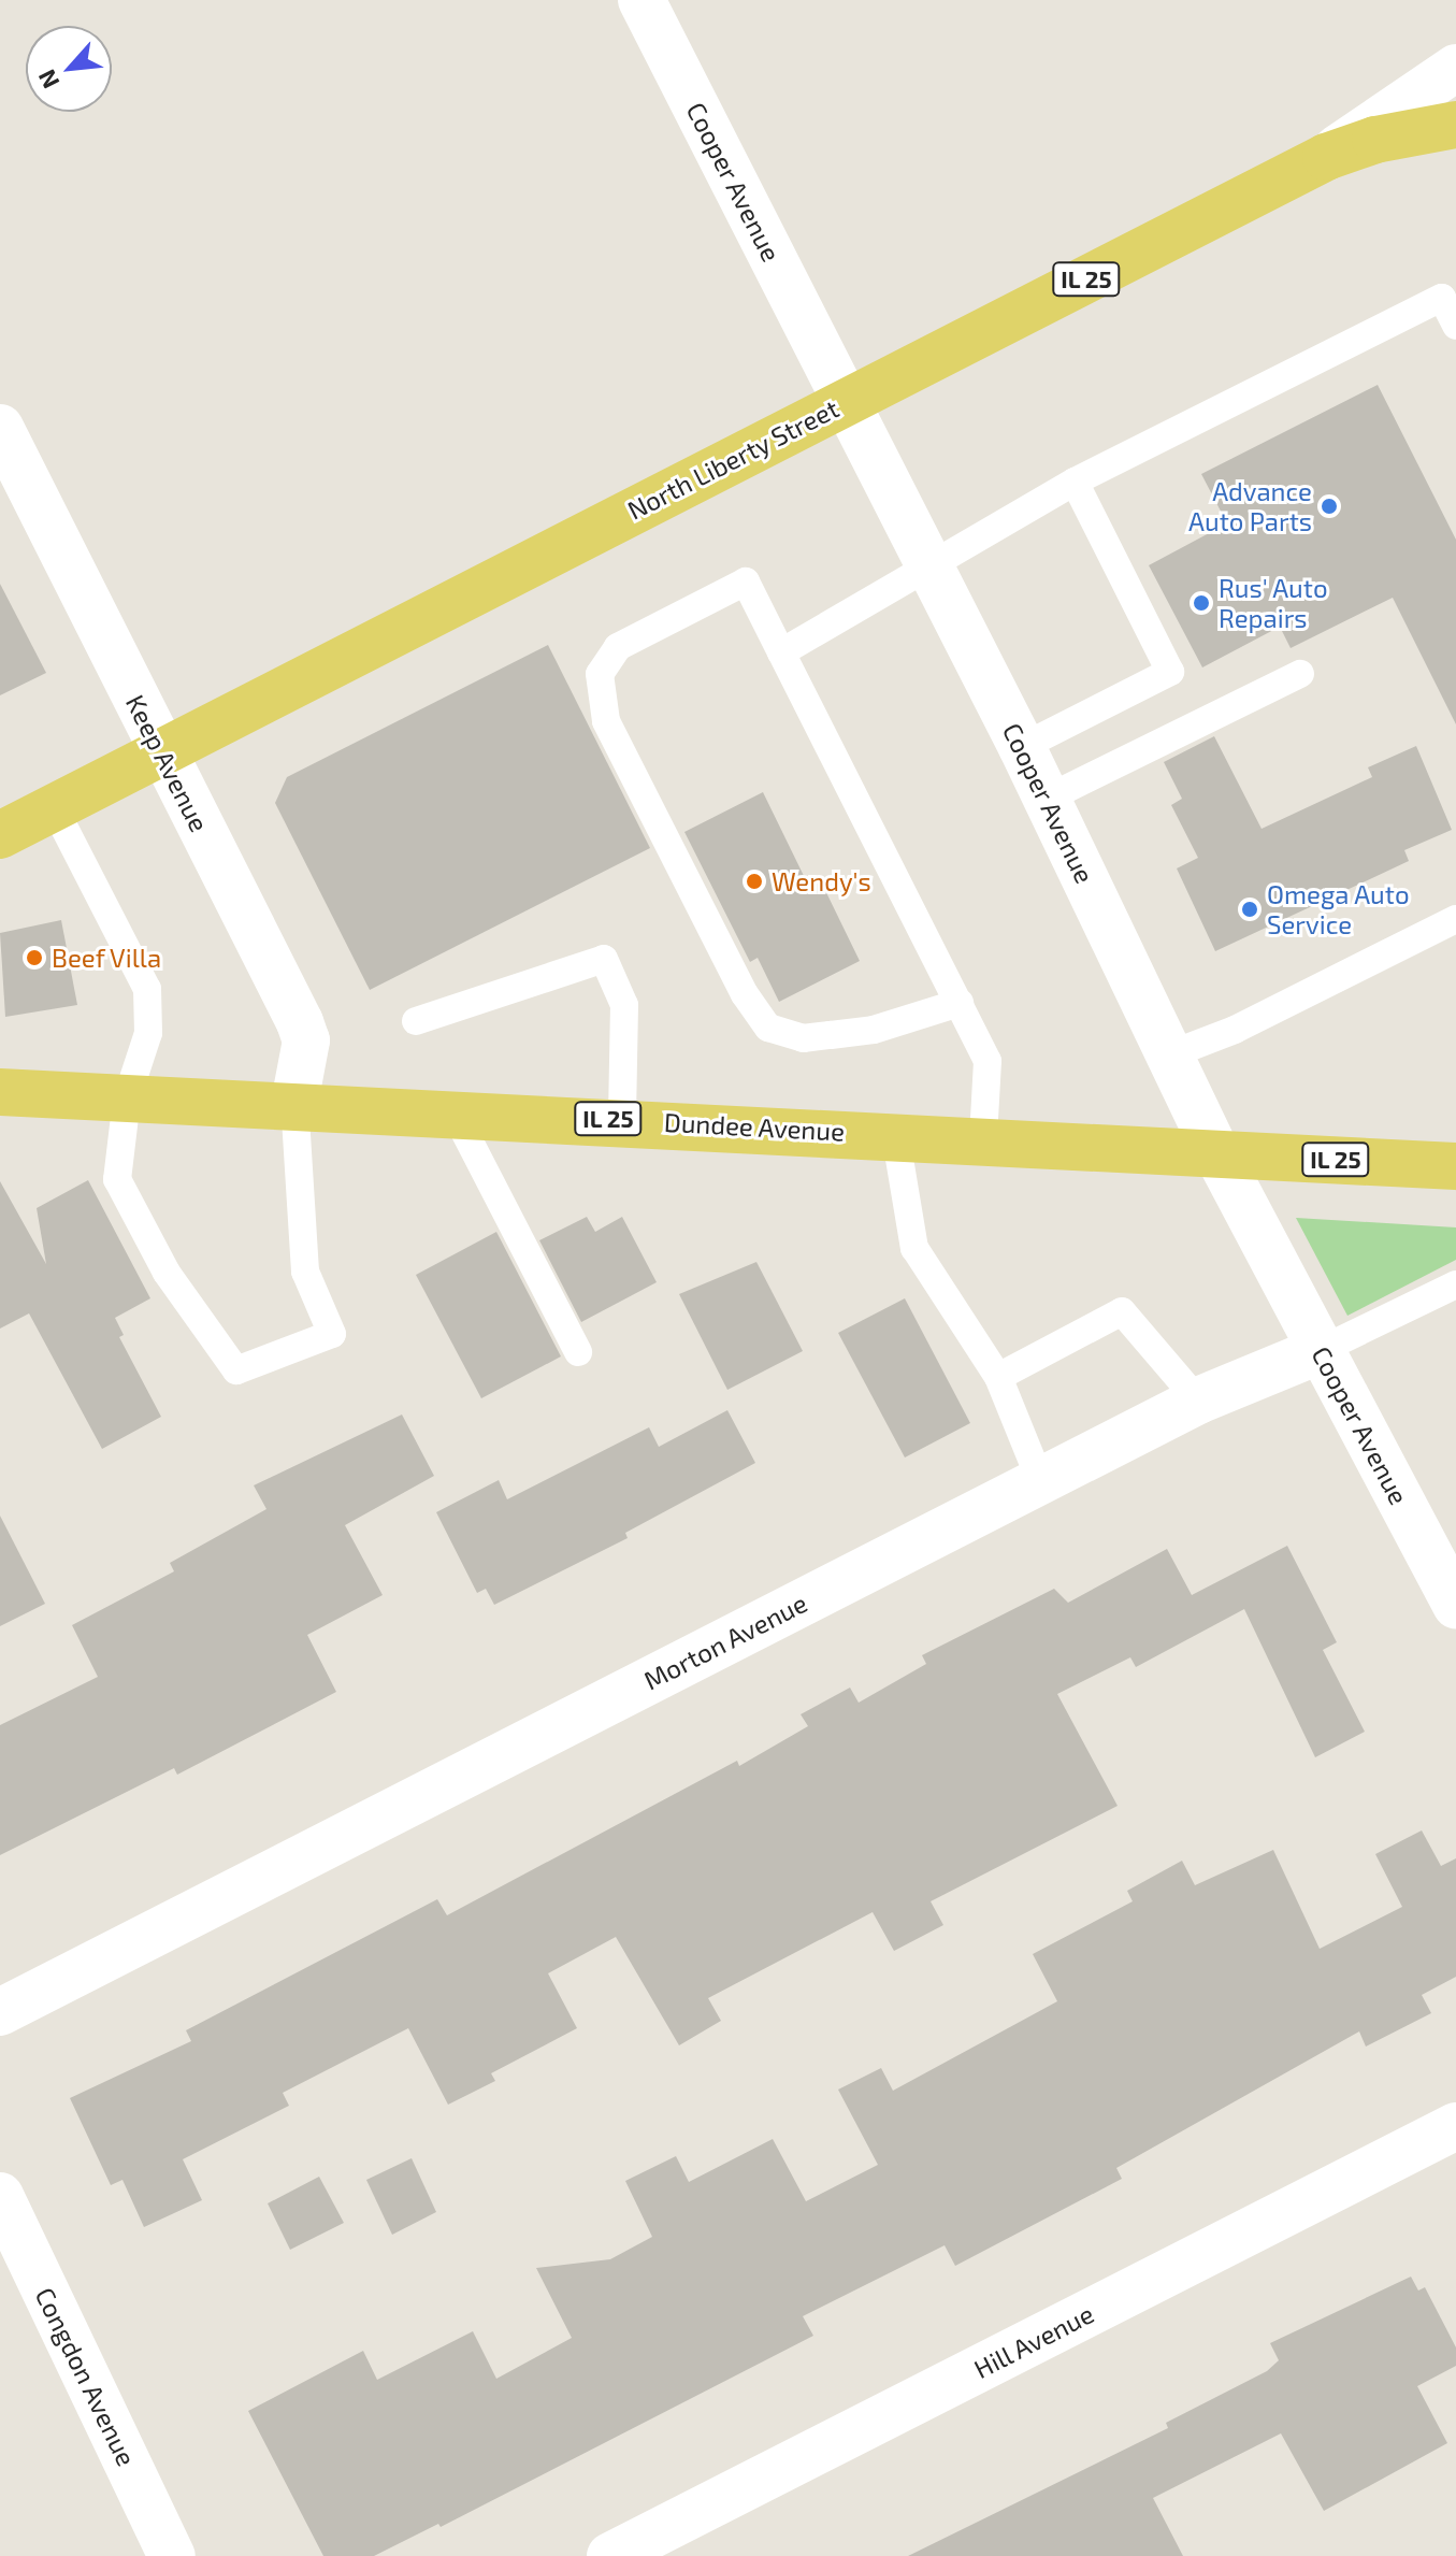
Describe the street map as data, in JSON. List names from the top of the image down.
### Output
{
  "streets": {
    "main road": ["IL 25", "North Liberty Street", "Dundee Avenue"],
    "street": [
      "Cooper Avenue",
      "Keep Avenue",
      "Morton Avenue",
      "Hill Avenue",
      "Congdon Avenue"
    ]
  },
  "crossings": [
    ["Cooper Avenue", "North Liberty Street"],
    ["Cooper Avenue", "Dundee Avenue"],
    ["Cooper Avenue", "Morton Avenue"],
    ["North Liberty Street", "Keep Avenue"],
    ["Keep Avenue", "Dundee Avenue"]
  ],
  "places": [
    "Advance Auto Parts",
    "Rus' Auto Repairs",
    "Wendy's",
    "Omega Auto Service",
    "Beef Villa"
  ],
  "north": "bottom left"
}
